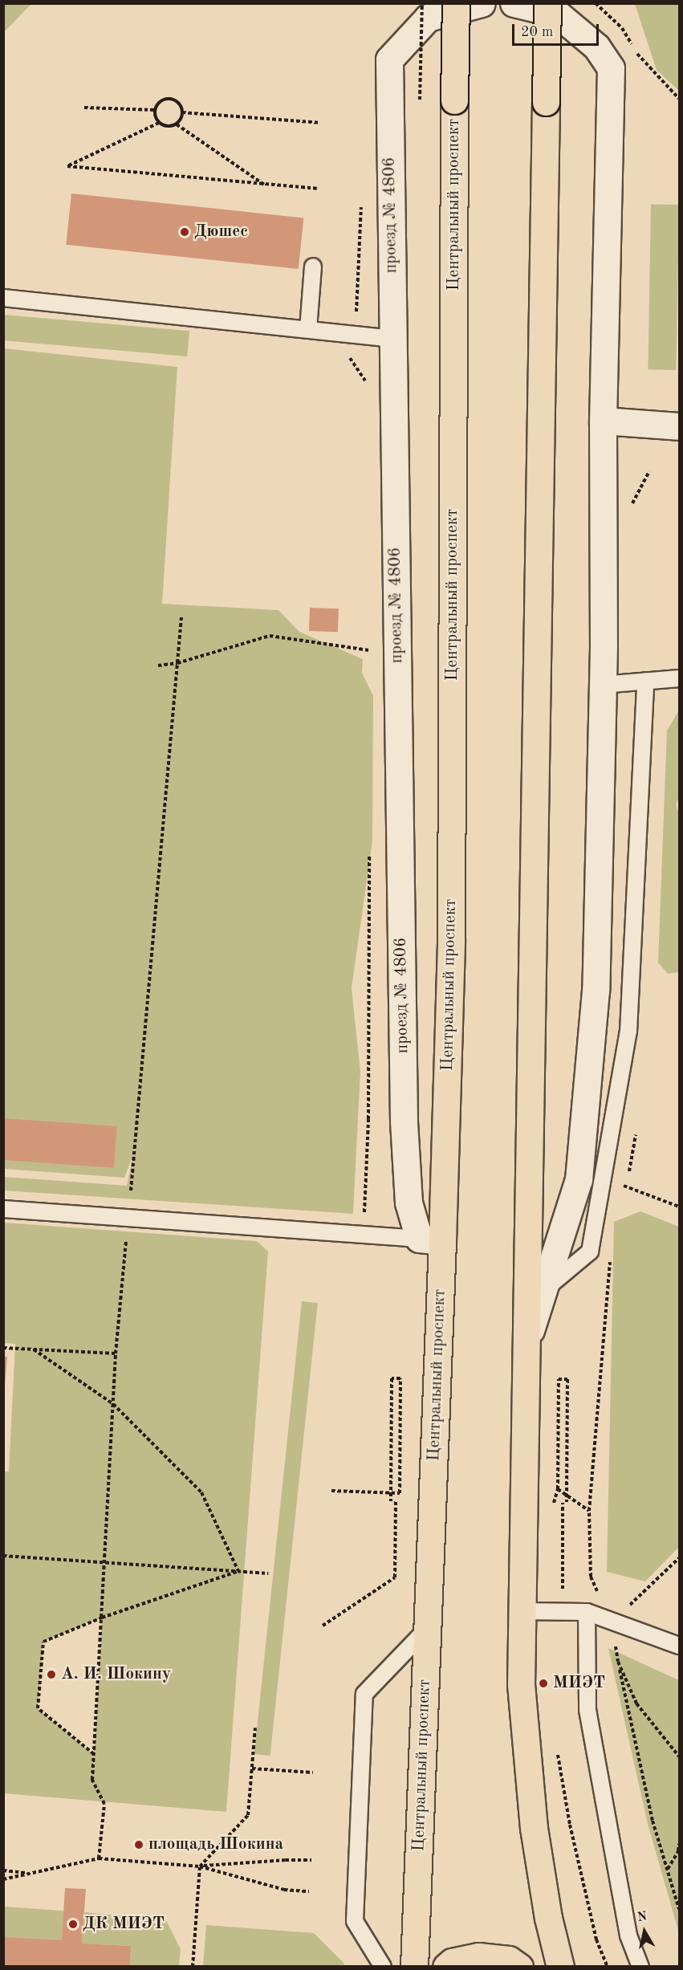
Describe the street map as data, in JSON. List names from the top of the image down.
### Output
{
  "streets": {
    "main road": ["Центральный проспект"],
    "street": ["проезд № 4806"]
  },
  "crossings": [
    ["Центральный проспект", "проезд № 4806"]
  ],
  "places": [
    "Дюшес",
    "А. И. Шокину",
    "МИЭТ",
    "площадь Шокина",
    "ДК МИЭТ"
  ],
  "scale_bar": "20 m",
  "north": "top"
}
